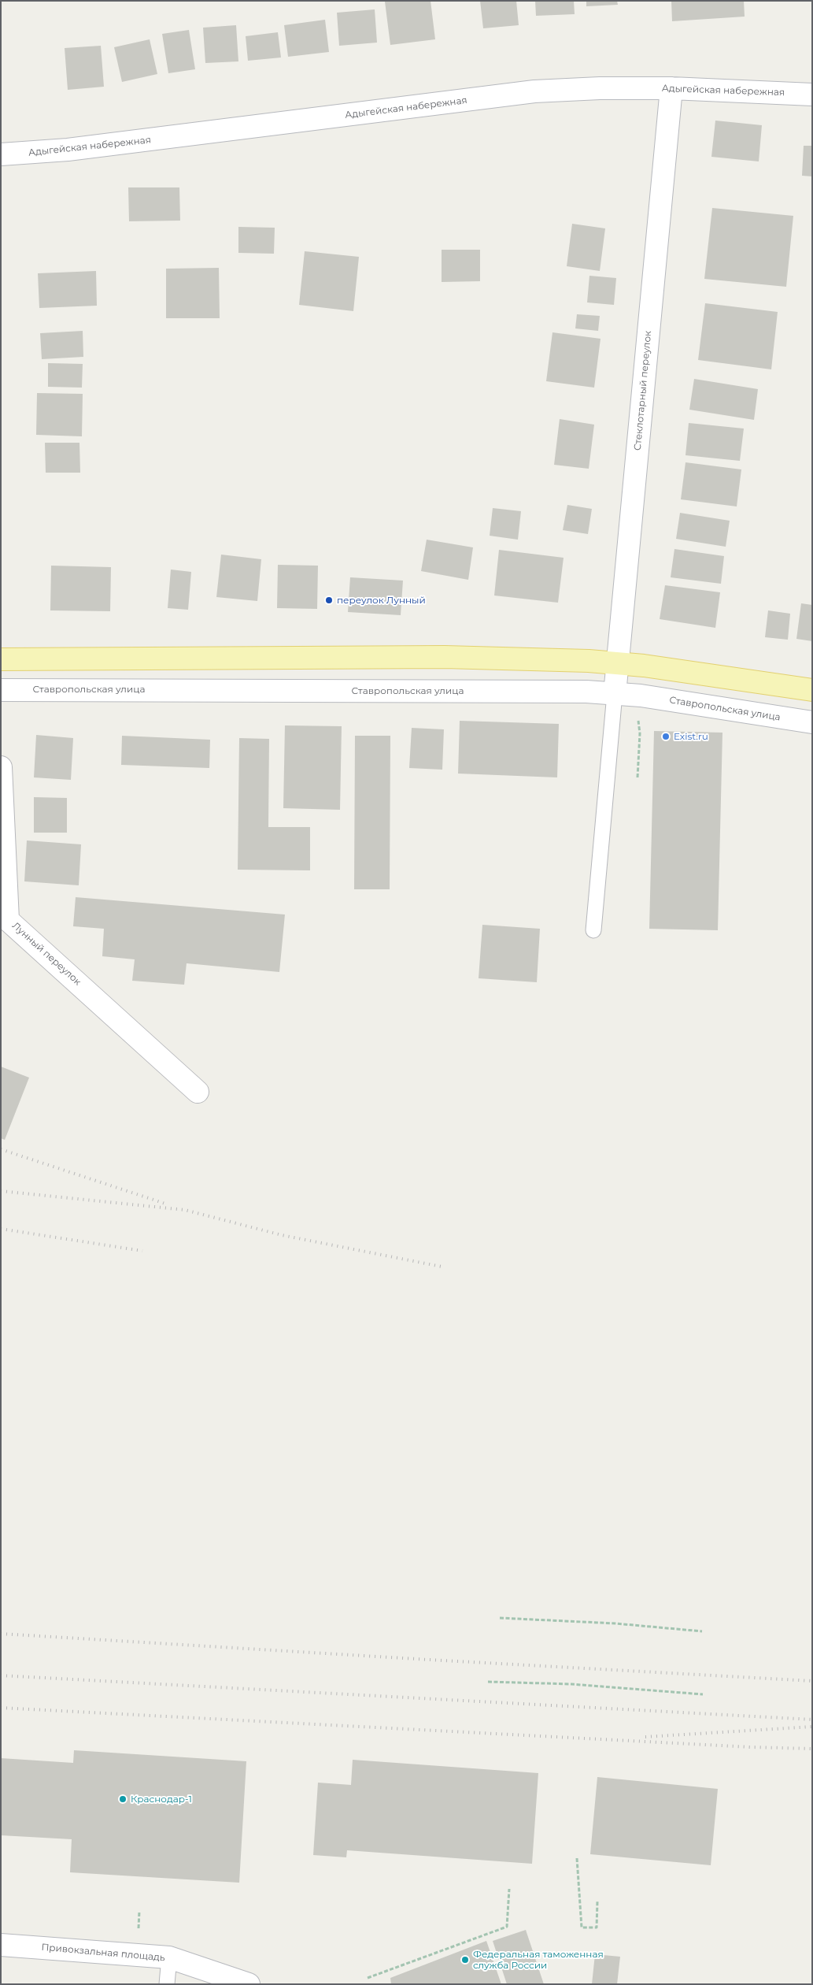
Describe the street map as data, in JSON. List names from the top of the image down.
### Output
{
  "streets": {
    "street": [
      "Адыгейская набережная",
      "Стеклотарный переулок",
      "Ставропольская улица",
      "Лунный переулок",
      "Привокзальная площадь"
    ]
  },
  "crossings": [
    ["Адыгейская набережная", "Стеклотарный переулок"],
    ["Стеклотарный переулок", "Ставропольская улица"]
  ],
  "places": [
    "переулок Лунный",
    "Exist.ru",
    "Краснодар-1",
    "Федеральная таможенная служба России"
  ]
}
